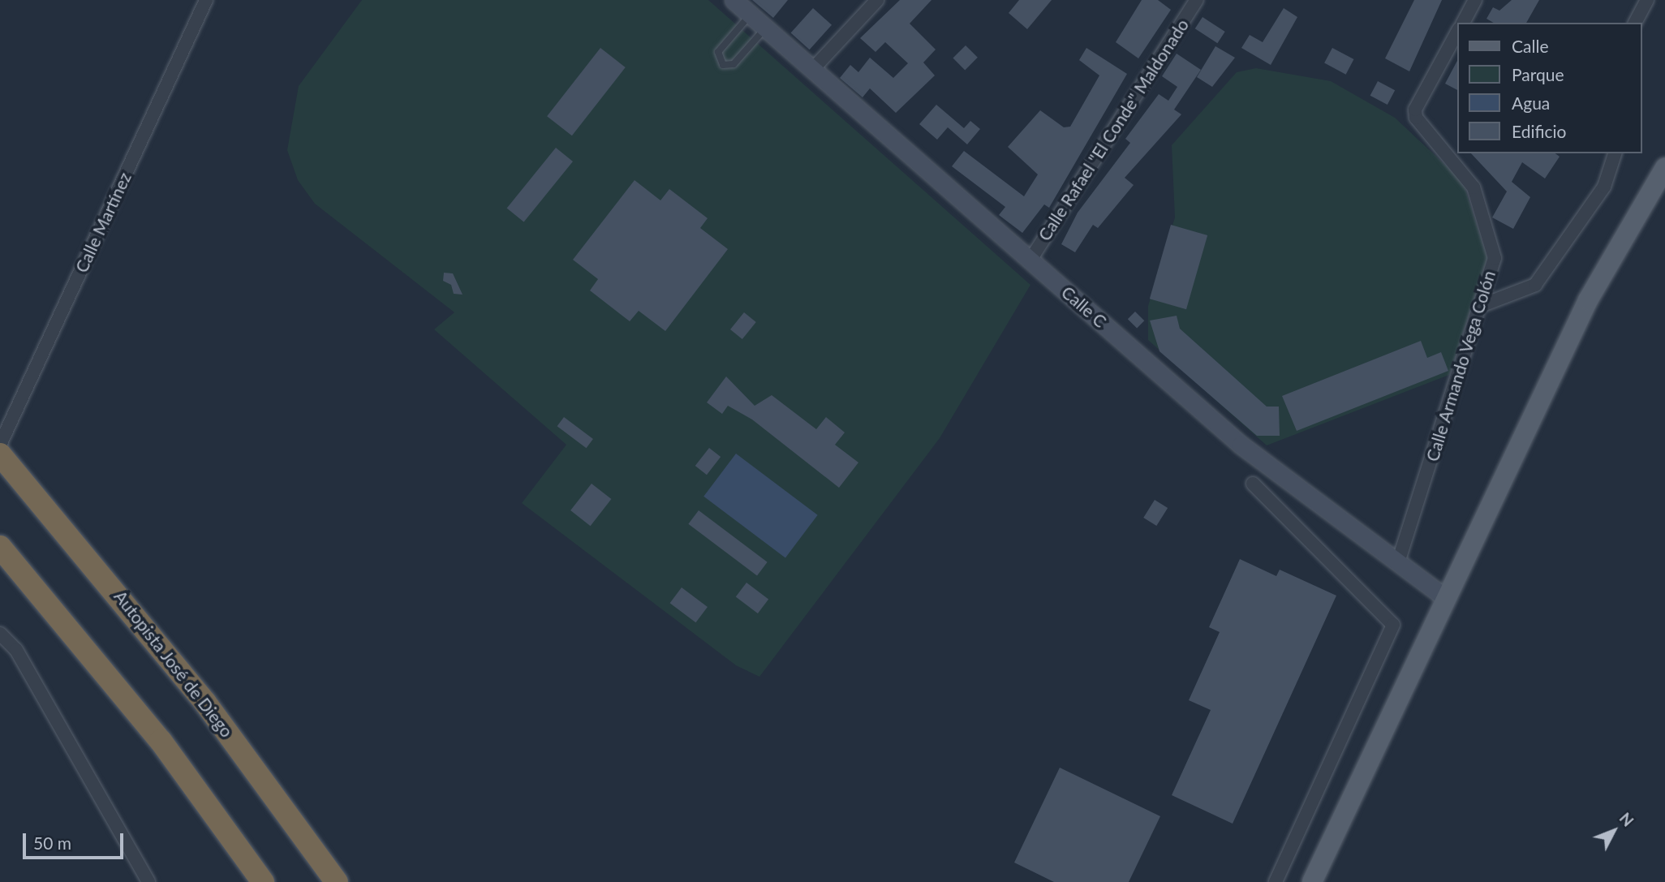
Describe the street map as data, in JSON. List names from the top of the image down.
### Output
{
  "streets": {
    "highway": ["Autopista José de Diego"],
    "street": [
      "Calle Rafael \"El Conde\" Maldonado",
      "Calle Martínez",
      "Calle C",
      "Calle Armando Vega Colón"
    ]
  },
  "crossings": [
    ["Calle Rafael \"El Conde\" Maldonado", "Calle C"],
    ["Calle C", "Calle Armando Vega Colón"]
  ],
  "legend": [
    "Calle",
    "Parque",
    "Agua",
    "Edificio"
  ],
  "scale_bar": "50 m",
  "north": "top right"
}
